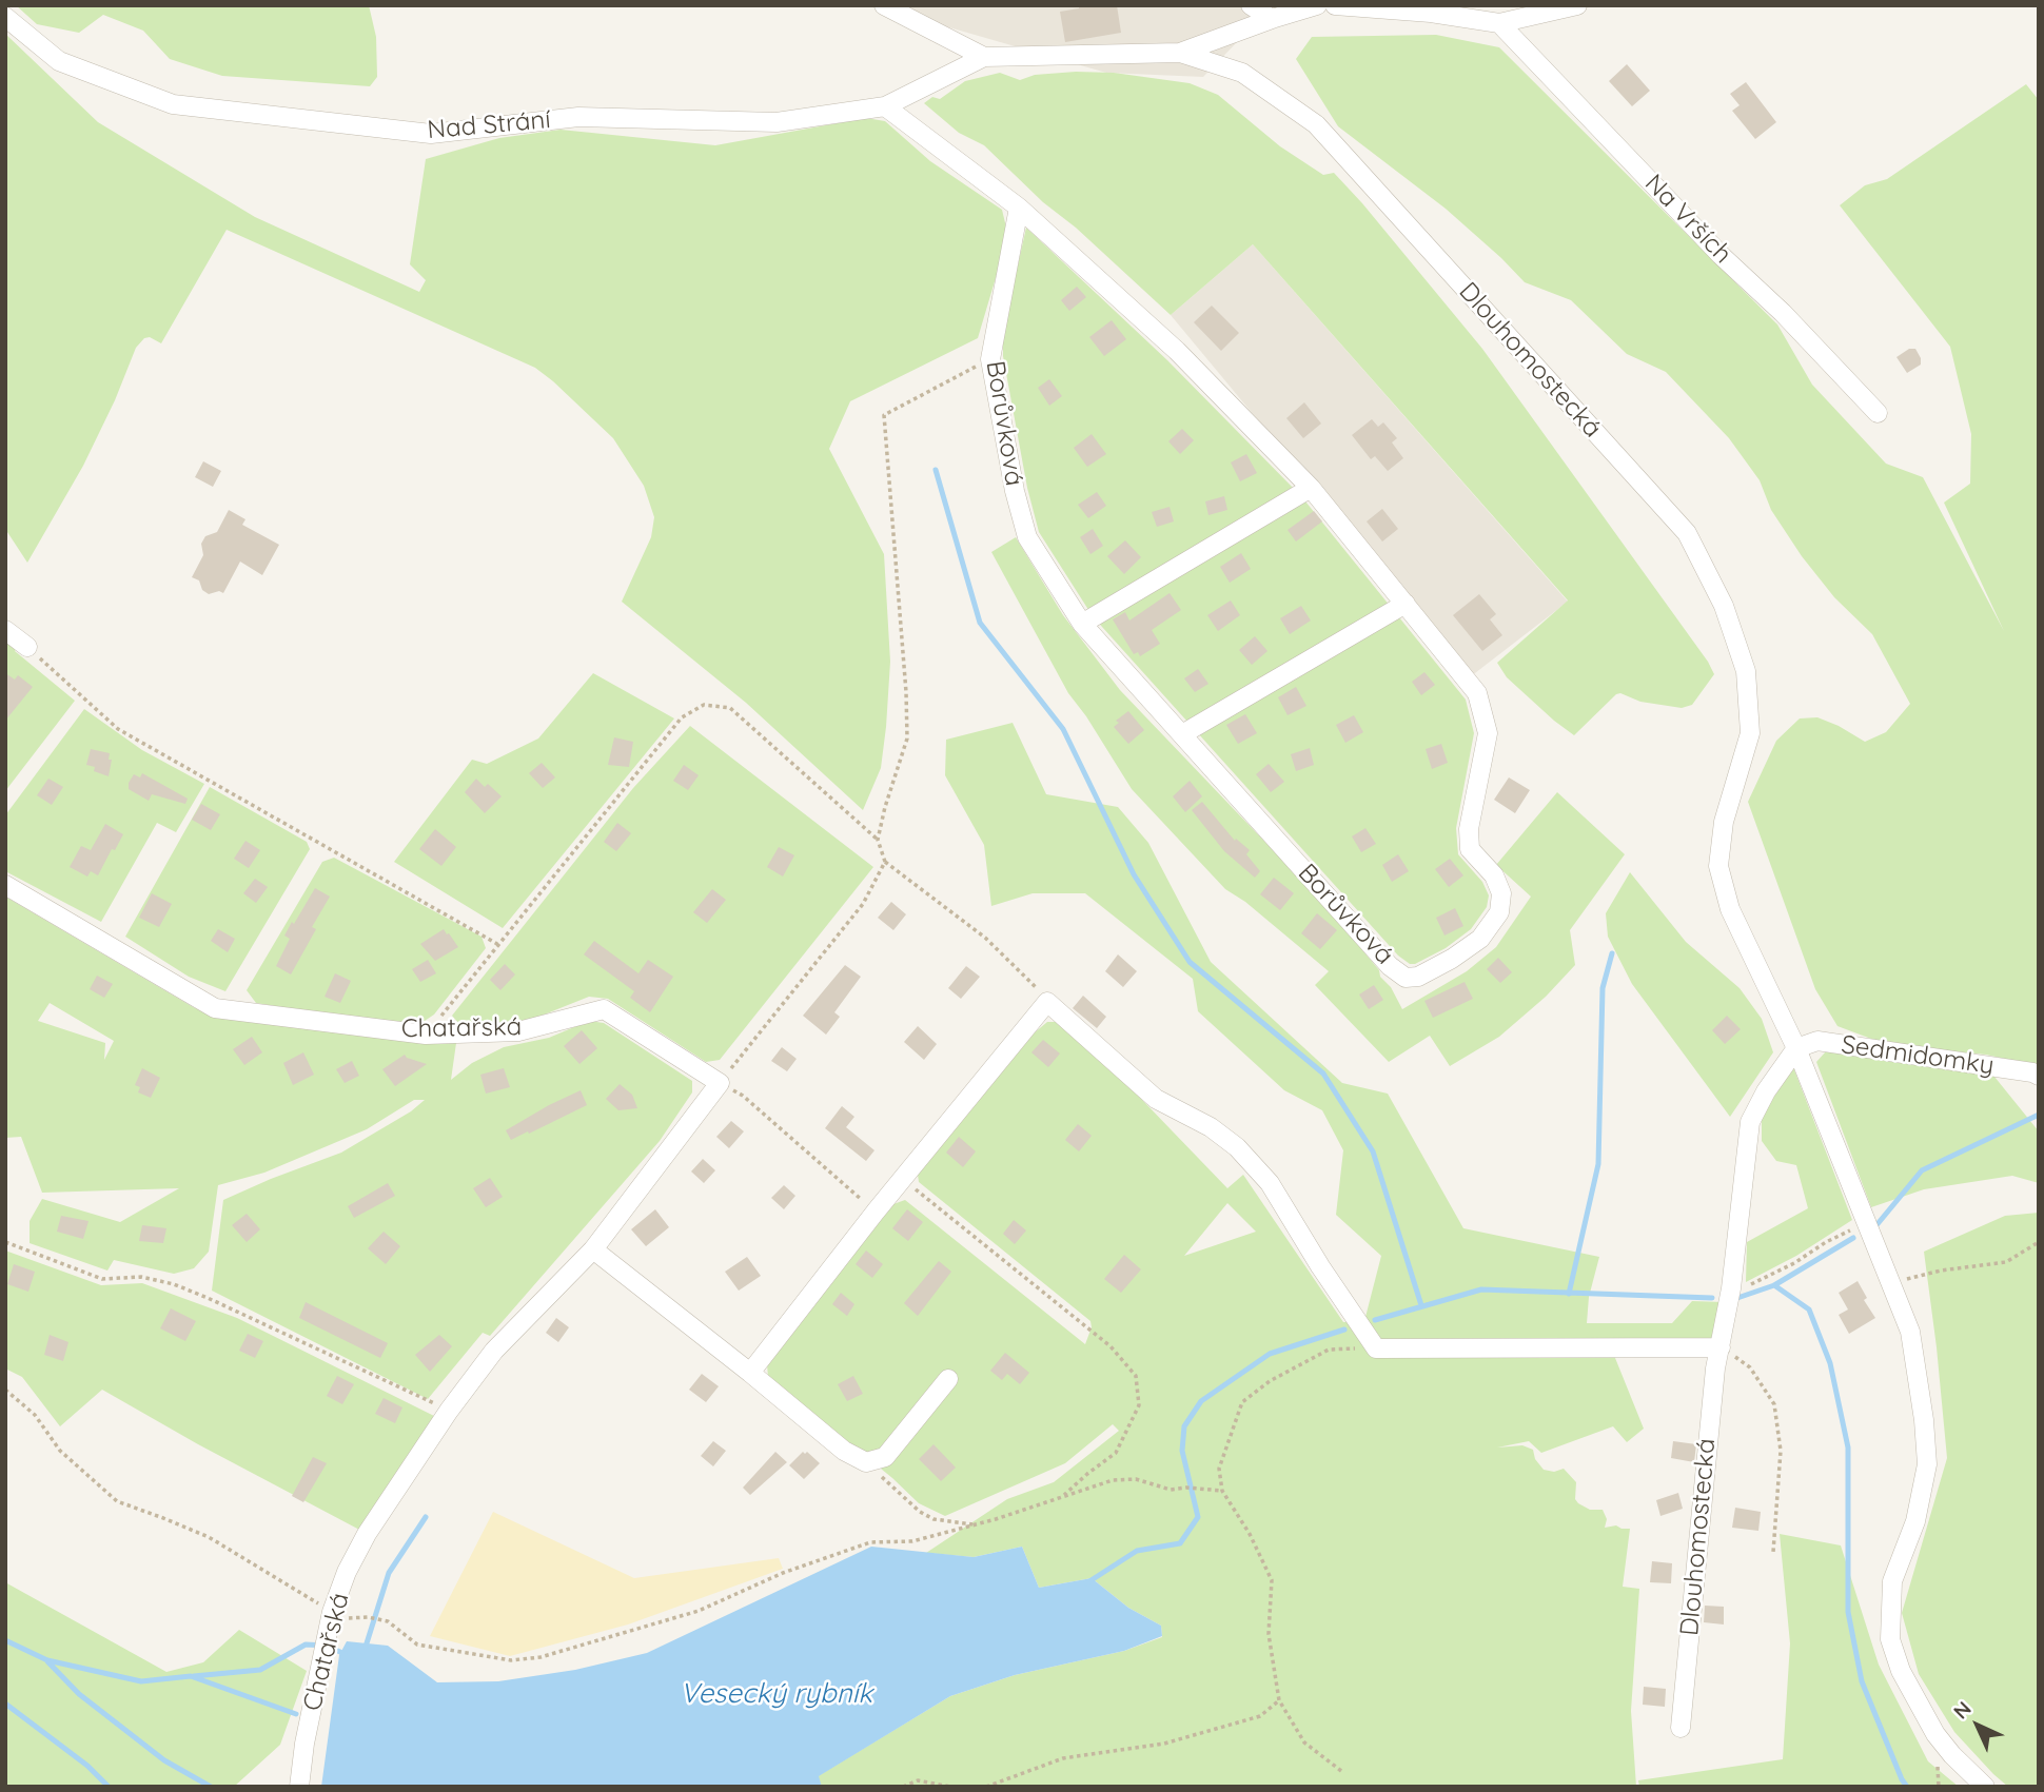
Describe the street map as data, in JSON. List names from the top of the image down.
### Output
{
  "streets": {
    "street": [
      "Nad Strání",
      "Na Vrších",
      "Dlouhomostecká",
      "Borůvková",
      "Chatařská",
      "Sedmidomky"
    ]
  },
  "crossings": [
    ["Nad Strání", "Dlouhomostecká"],
    ["Nad Strání", "Borůvková"],
    ["Dlouhomostecká", "Sedmidomky"]
  ],
  "water": ["Vesecký rybník"],
  "north": "top left"
}
